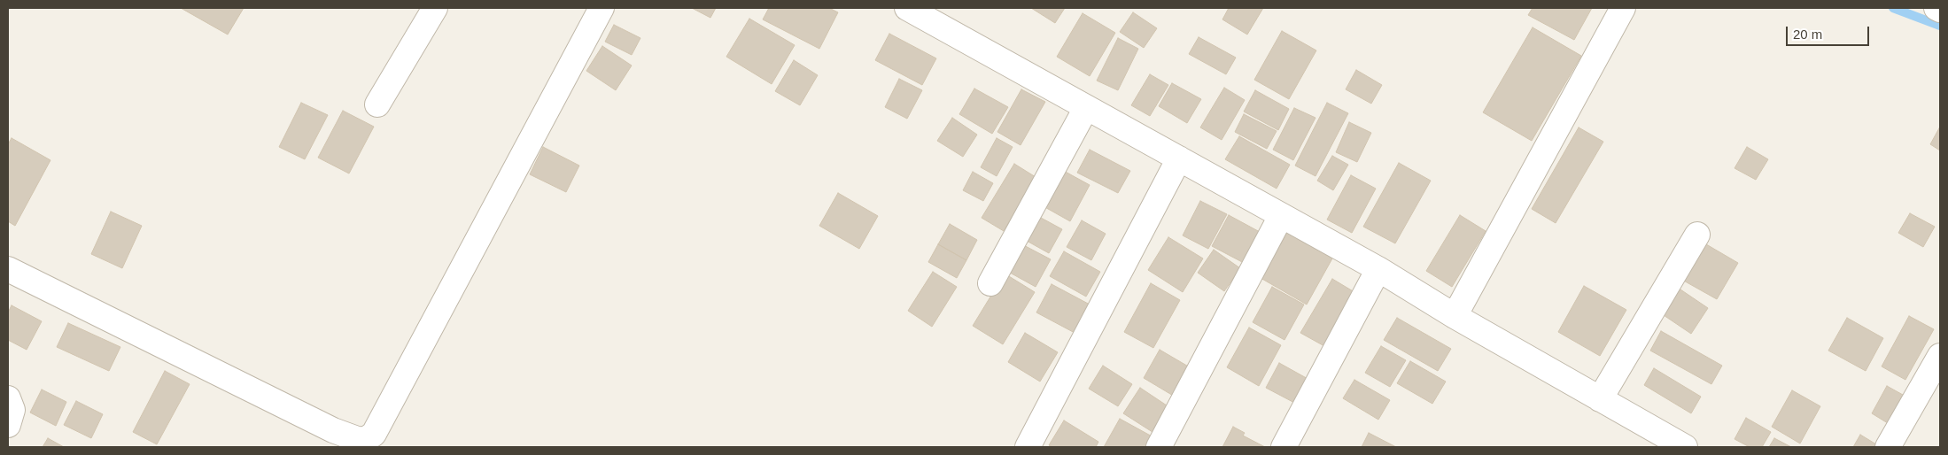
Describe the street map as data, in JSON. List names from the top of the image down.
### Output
{
  "scale_bar": "20 m"
}
